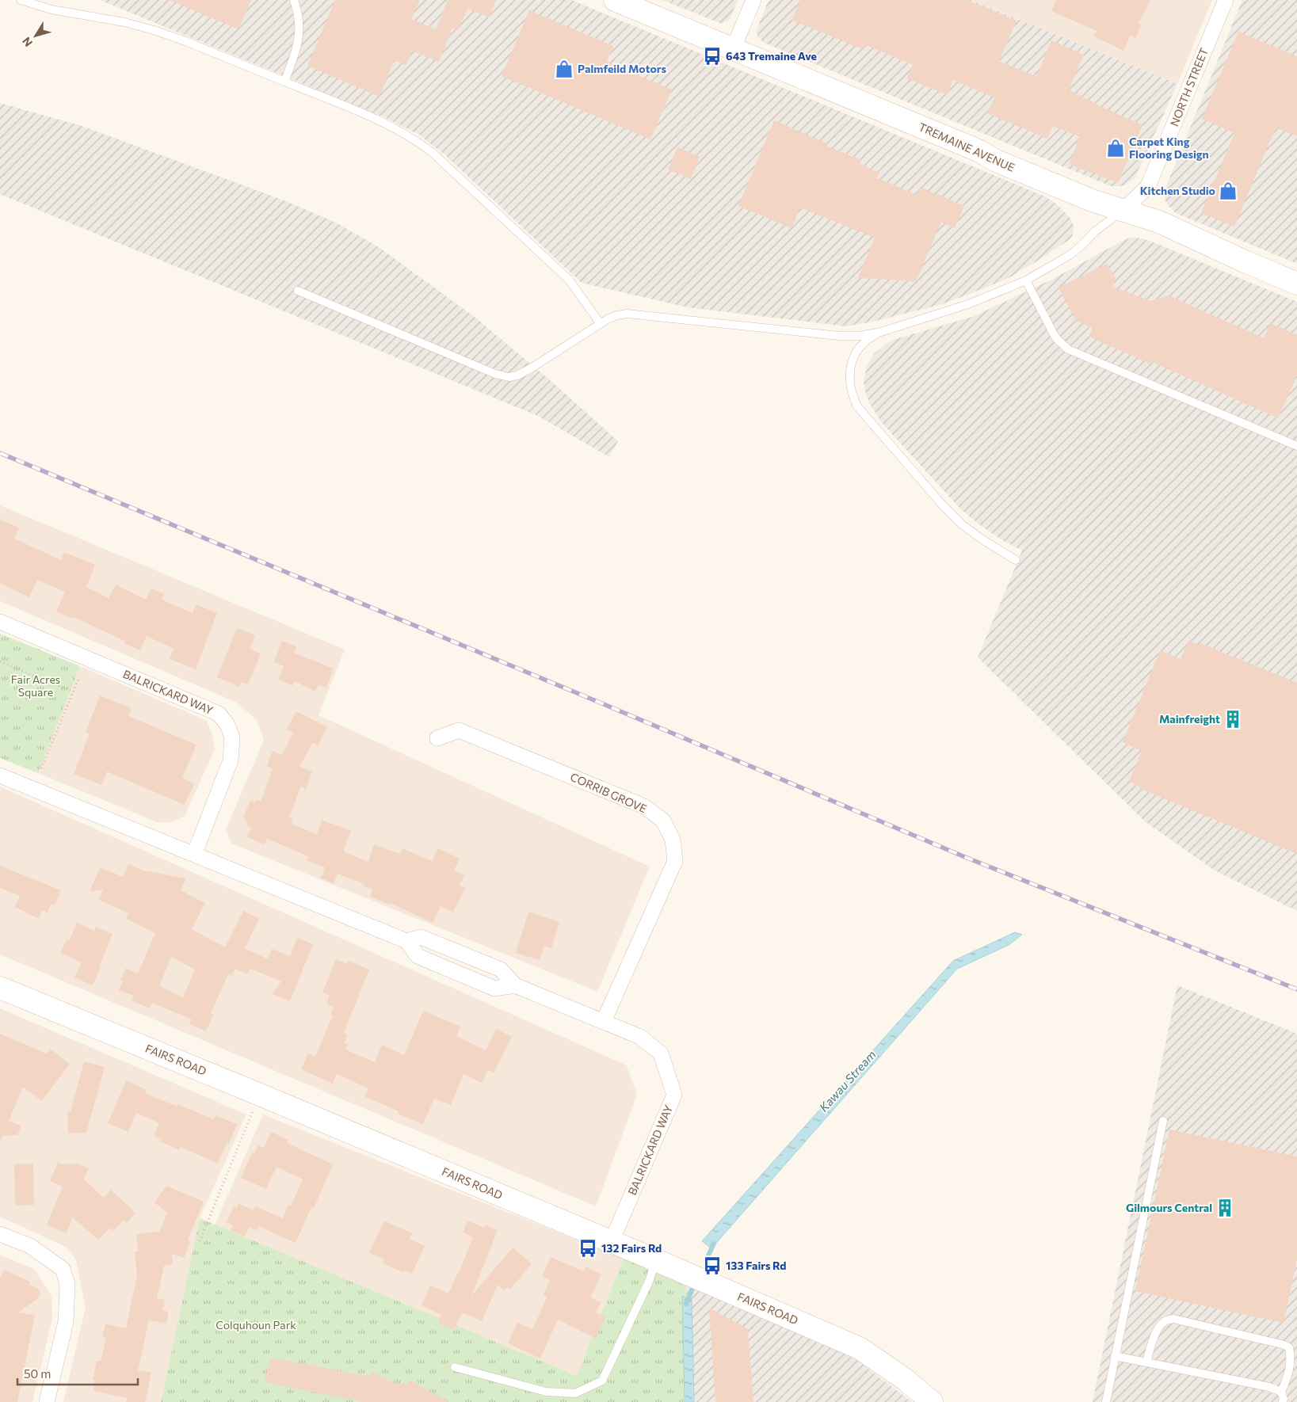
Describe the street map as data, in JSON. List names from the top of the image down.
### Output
{
  "streets": {
    "street": [
      "NORTH STREET",
      "TREMAINE AVENUE",
      "BALRICKARD WAY",
      "CORRIB GROVE",
      "FAIRS ROAD"
    ]
  },
  "crossings": [
    ["NORTH STREET", "TREMAINE AVENUE"],
    ["BALRICKARD WAY", "CORRIB GROVE"],
    ["BALRICKARD WAY", "FAIRS ROAD"]
  ],
  "water": ["Kawau Stream"],
  "parks": ["Fair Acres Square", "Colquhoun Park"],
  "places": {
    "bus stop": ["643 Tremaine Ave", "132 Fairs Rd", "133 Fairs Rd"],
    "shop": ["Palmfeild Motors", "Carpet King Flooring Design", "Kitchen Studio"],
    "building": ["Mainfreight", "Gilmours Central"]
  },
  "scale_bar": "50 m",
  "north": "bottom left"
}
